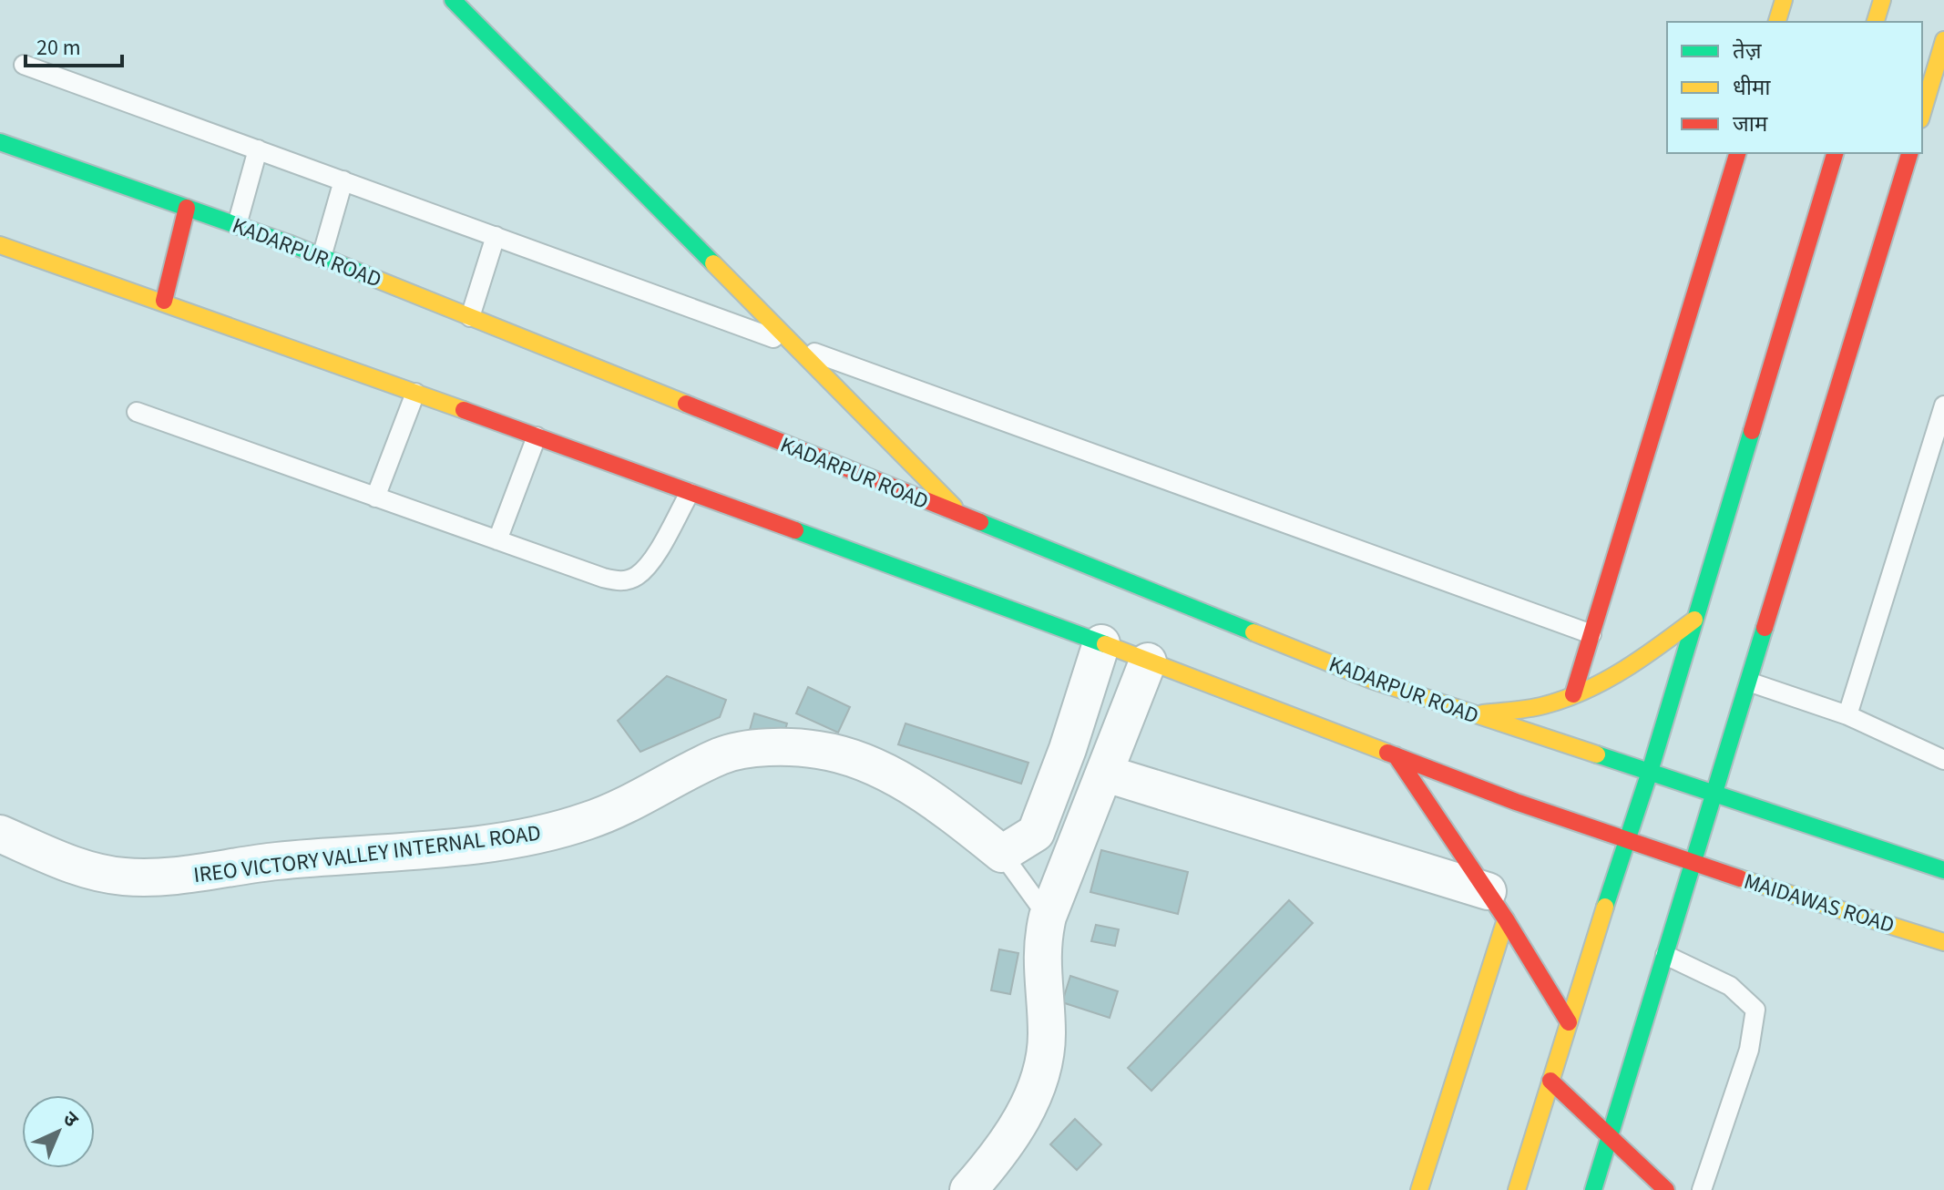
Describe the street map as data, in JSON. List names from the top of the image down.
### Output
{
  "streets": {
    "street": ["KADARPUR ROAD", "IREO VICTORY VALLEY INTERNAL ROAD", "MAIDAWAS ROAD"]
  },
  "legend": ["तेज़", "धीमा", "जाम"],
  "scale_bar": "20 m",
  "north": "top right"
}
